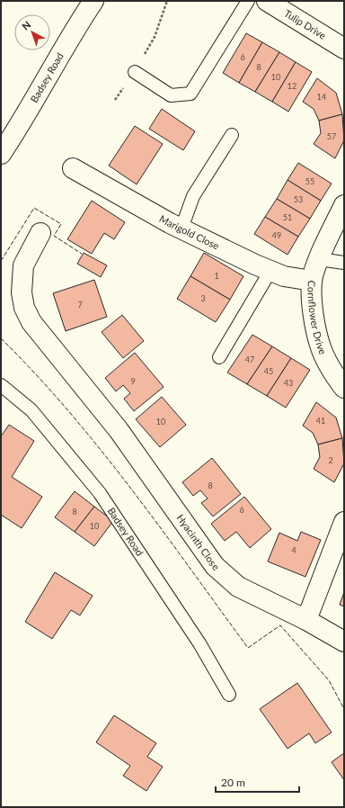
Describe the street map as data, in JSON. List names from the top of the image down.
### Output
{
  "streets": {
    "street": [
      "Tulip Drive",
      "Badsey Road",
      "Marigold Close",
      "Cornflower Drive",
      "Hyacinth Close"
    ]
  },
  "crossings": [
    ["Marigold Close", "Cornflower Drive"]
  ],
  "house_numbers": [
    "6",
    "8",
    "10",
    "12",
    "14",
    "57",
    "55",
    "53",
    "51",
    "49",
    "1",
    "3",
    "7",
    "47",
    "45",
    "9",
    "43",
    "41",
    "10",
    "2",
    "8",
    "6",
    "8",
    "10",
    "4"
  ],
  "scale_bar": "20 m",
  "north": "top left"
}
